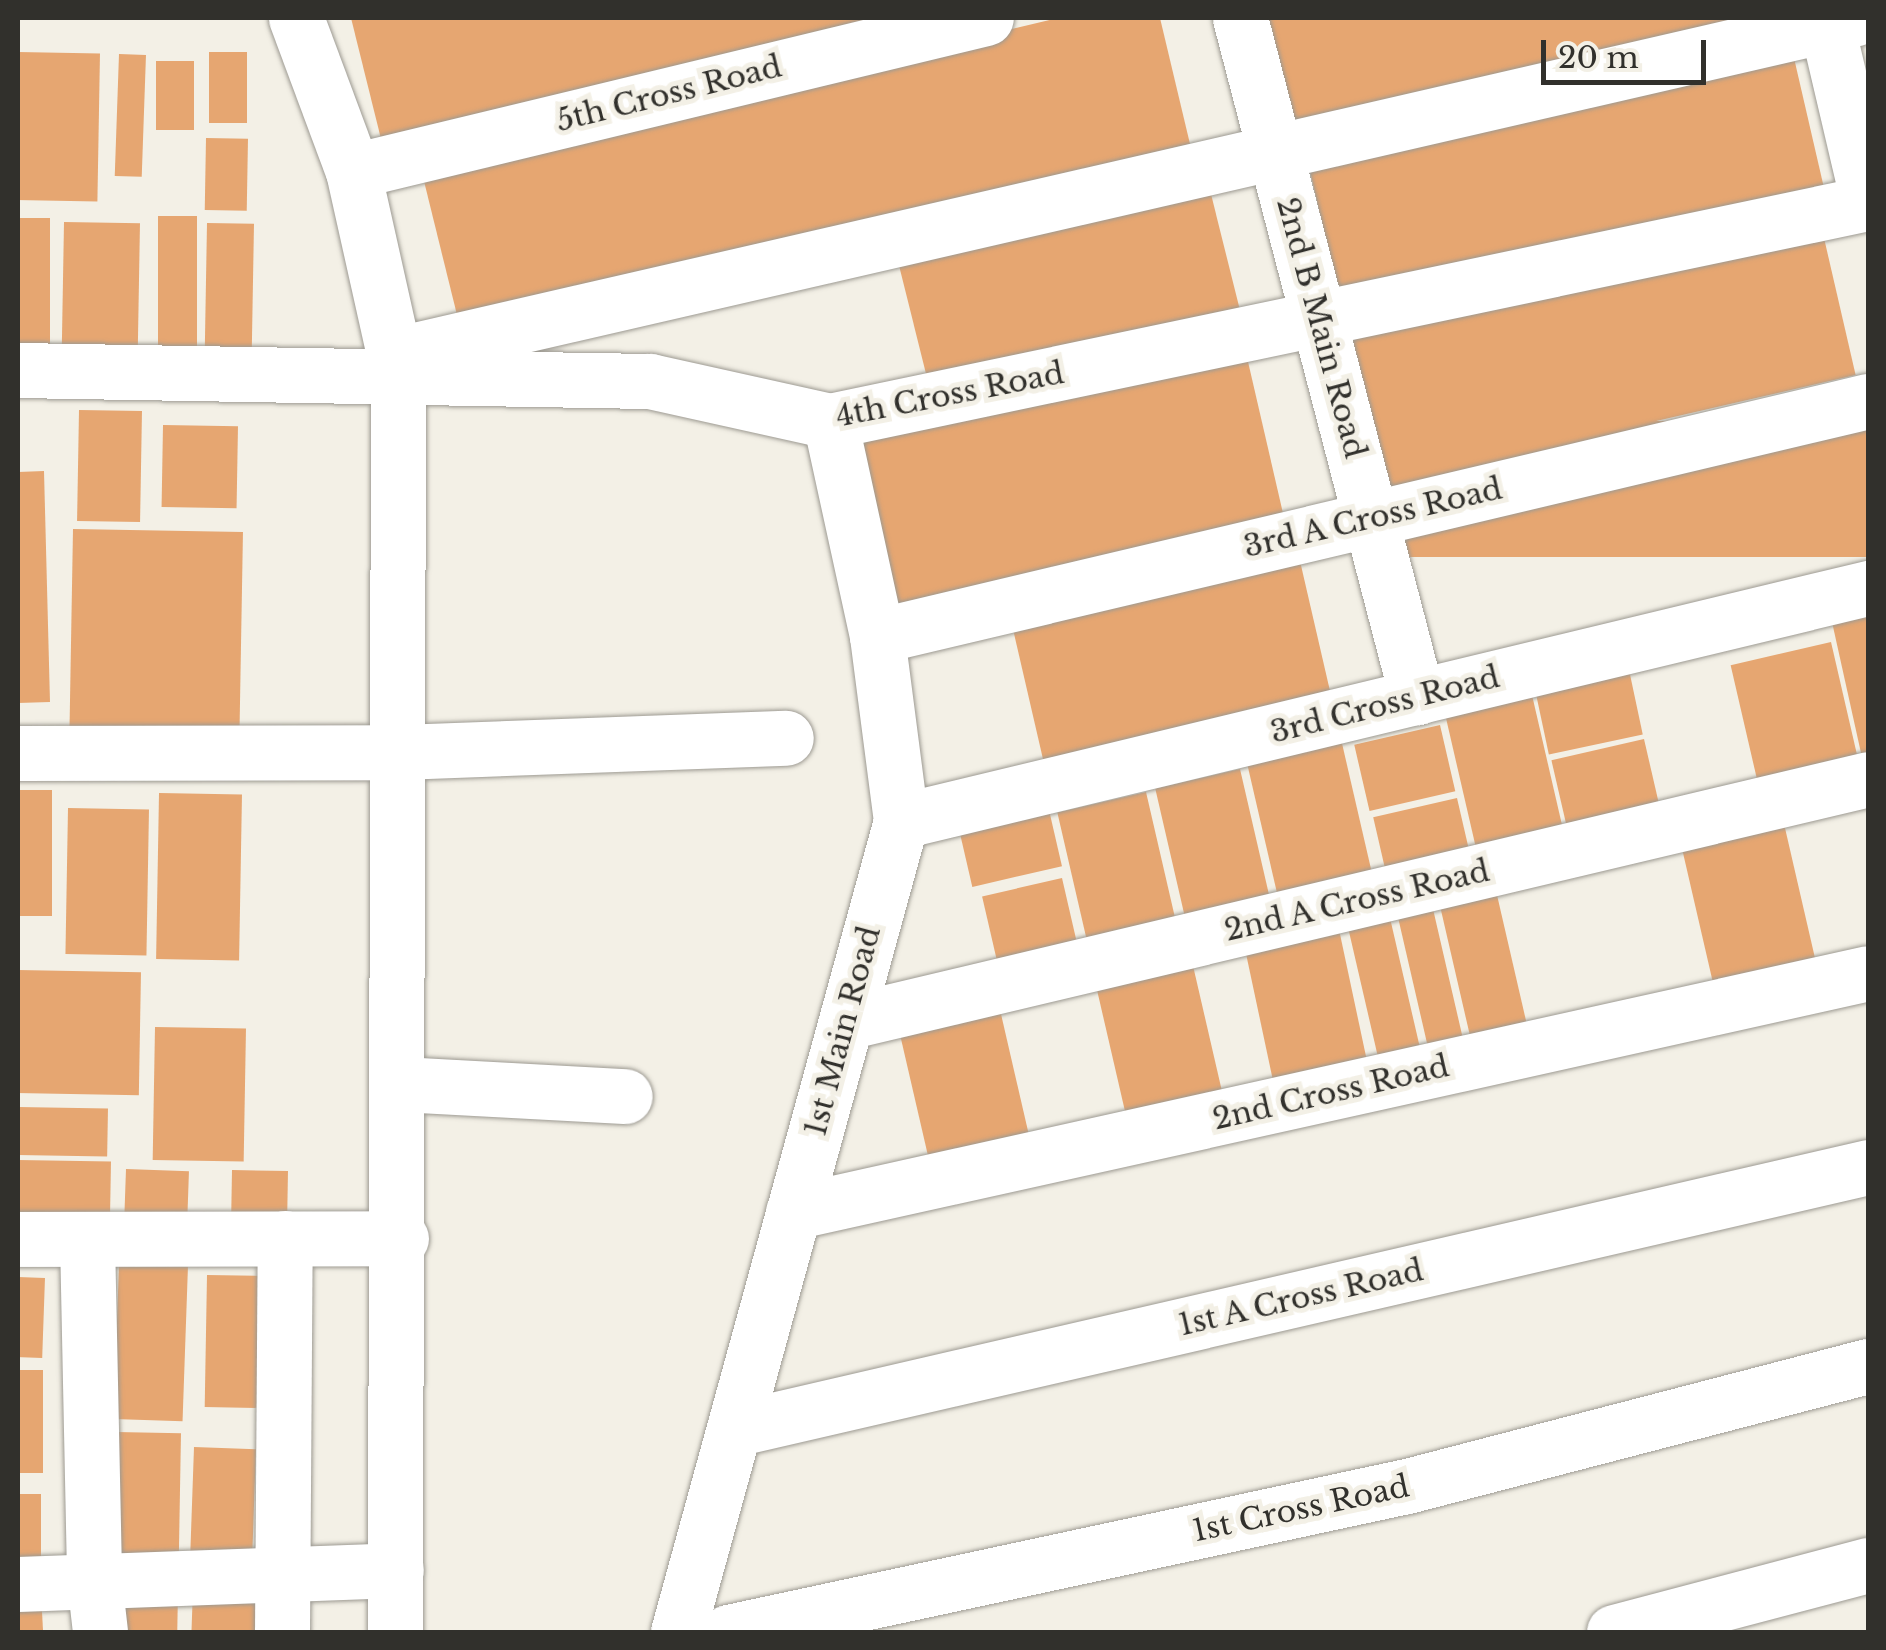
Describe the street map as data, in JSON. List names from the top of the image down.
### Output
{
  "streets": {
    "street": [
      "5th Cross Road",
      "2nd B Main Road",
      "4th Cross Road",
      "3rd A Cross Road",
      "3rd Cross Road",
      "2nd A Cross Road",
      "1st Main Road",
      "2nd Cross Road",
      "1st A Cross Road",
      "1st Cross Road"
    ]
  },
  "crossings": [
    ["2nd B Main Road", "4th Cross Road"],
    ["2nd B Main Road", "3rd A Cross Road"],
    ["2nd B Main Road", "3rd Cross Road"],
    ["4th Cross Road", "1st Main Road"],
    ["3rd A Cross Road", "1st Main Road"],
    ["3rd Cross Road", "1st Main Road"],
    ["2nd A Cross Road", "1st Main Road"],
    ["1st Main Road", "2nd Cross Road"],
    ["1st Main Road", "1st A Cross Road"]
  ],
  "scale_bar": "20 m"
}
